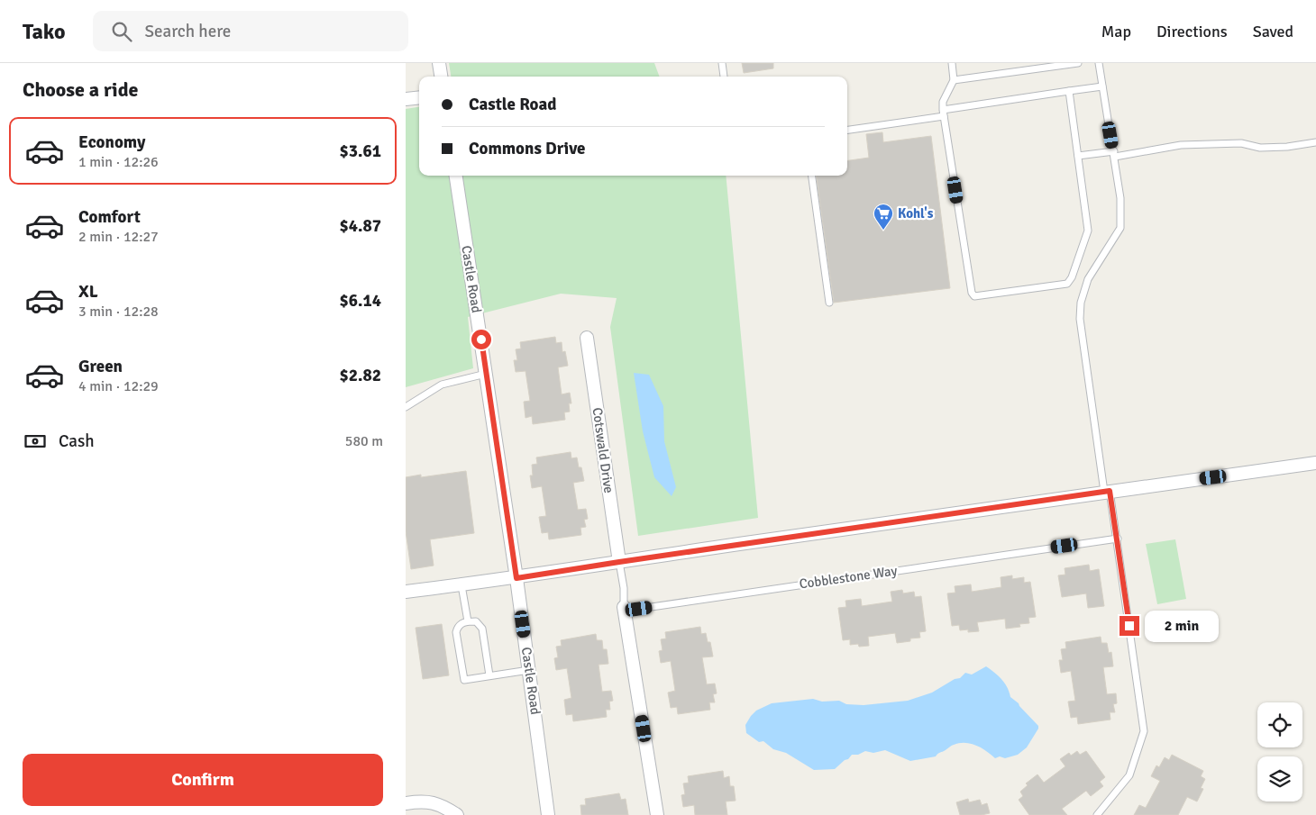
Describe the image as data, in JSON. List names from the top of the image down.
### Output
{
  "streets": {
    "street": ["Castle Road", "Cotswald Drive"],
    "lane": ["Cobblestone Way"]
  },
  "places": {
    "supermarket": ["Kohl's"]
  },
  "page": {
    "header": "Tako",
    "search": "Search here",
    "nav": ["Map", "Directions", "Saved"],
    "heading": "Choose a ride",
    "banner": ["Castle Road", "Commons Drive"],
    "list": [
      {
        "name": "Economy",
        "note": "1 min · 12:26",
        "value": "$3.61"
      },
      {
        "name": "Comfort",
        "note": "2 min · 12:27",
        "value": "$4.87"
      },
      {
        "name": "XL",
        "note": "3 min · 12:28",
        "value": "$6.14"
      },
      {
        "name": "Green",
        "note": "4 min · 12:29",
        "value": "$2.82"
      }
    ],
    "pay": ["Cash", "580 m"],
    "bubble": "2 min",
    "buttons": "Confirm"
  }
}
